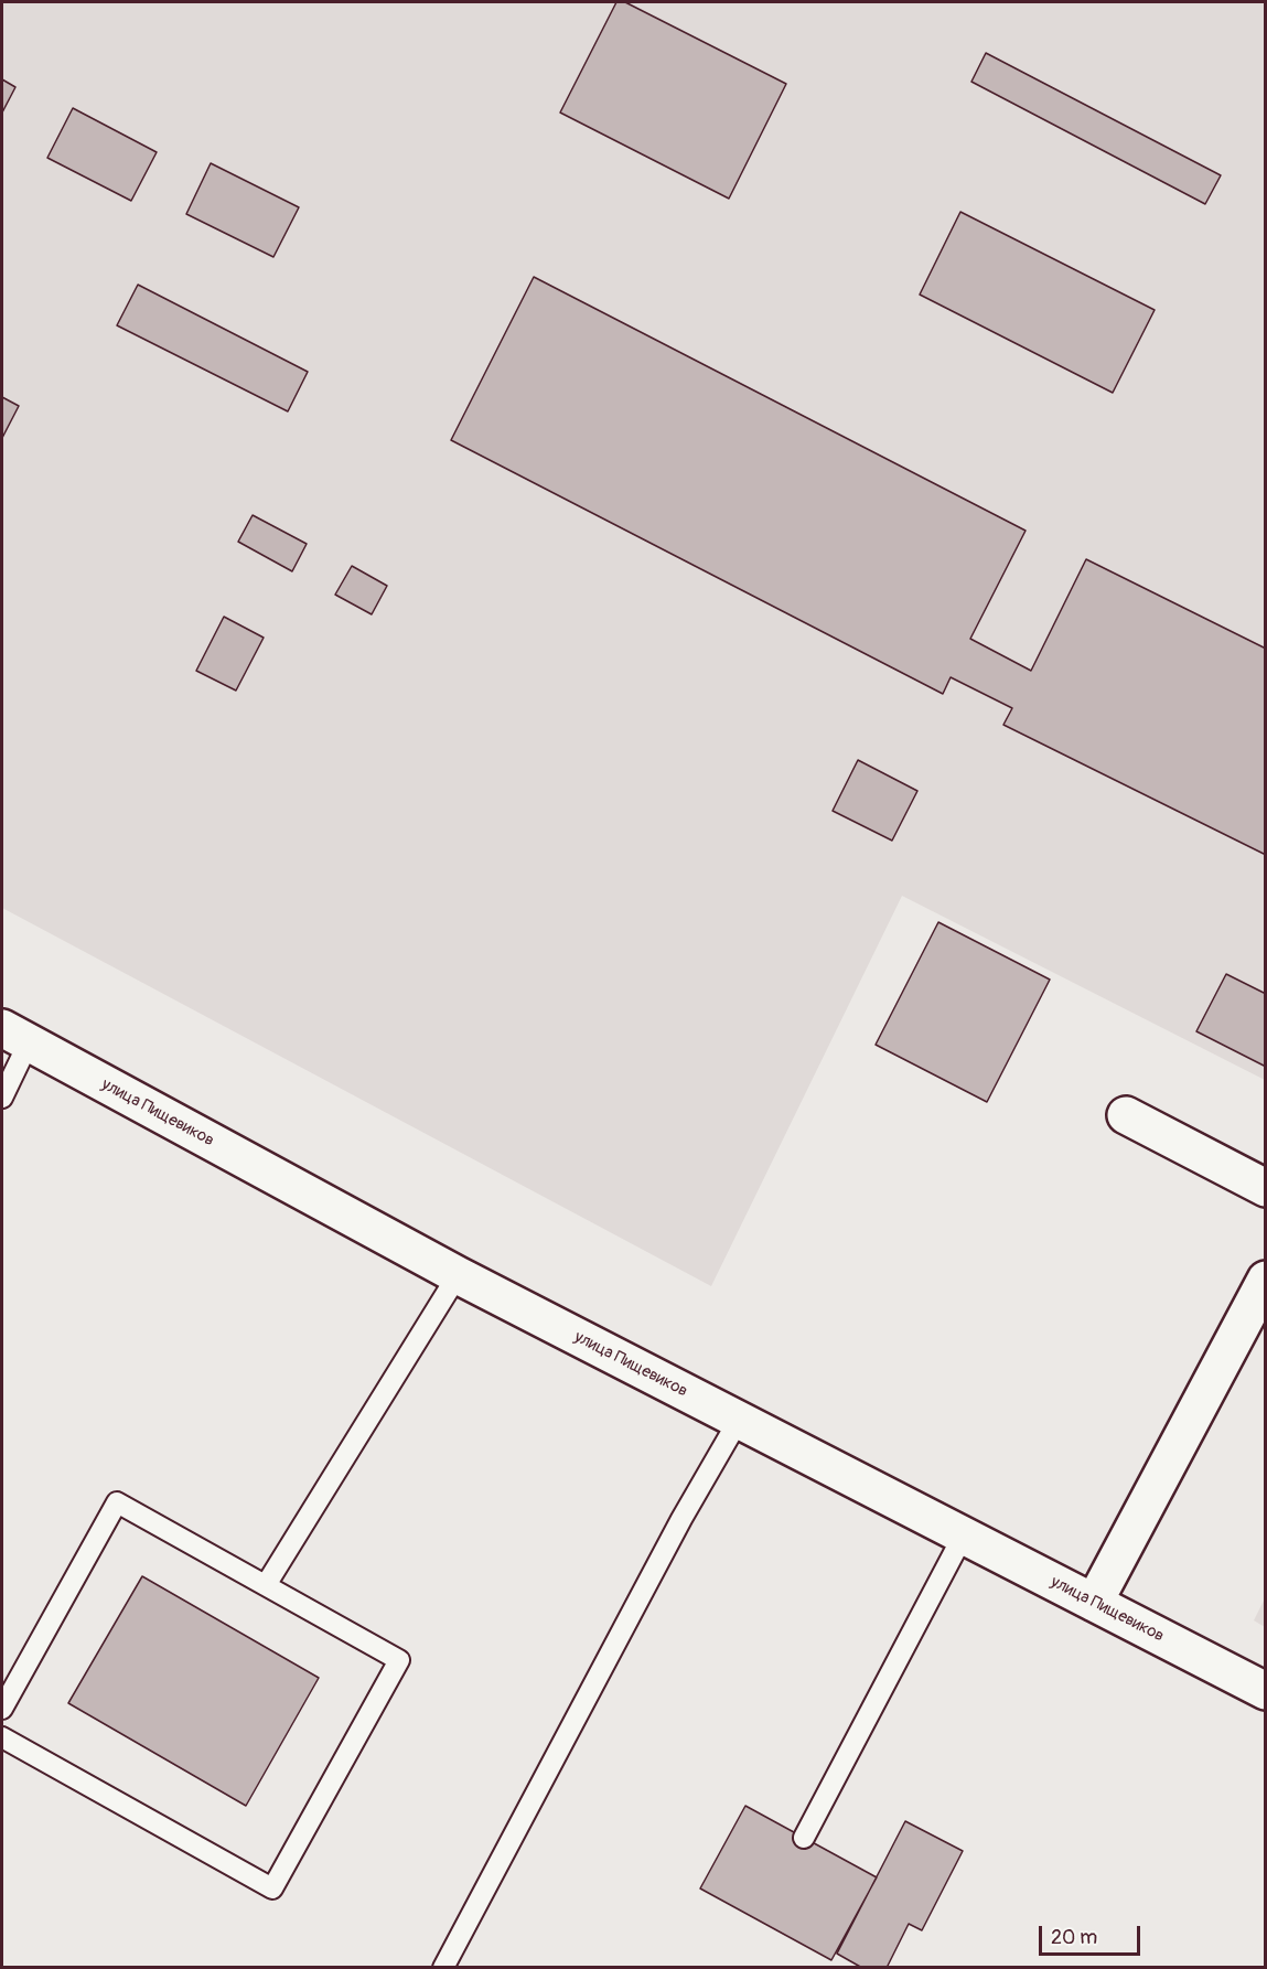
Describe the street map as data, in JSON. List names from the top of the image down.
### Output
{
  "streets": {
    "street": ["улица Пищевиков"]
  },
  "scale_bar": "20 m"
}
